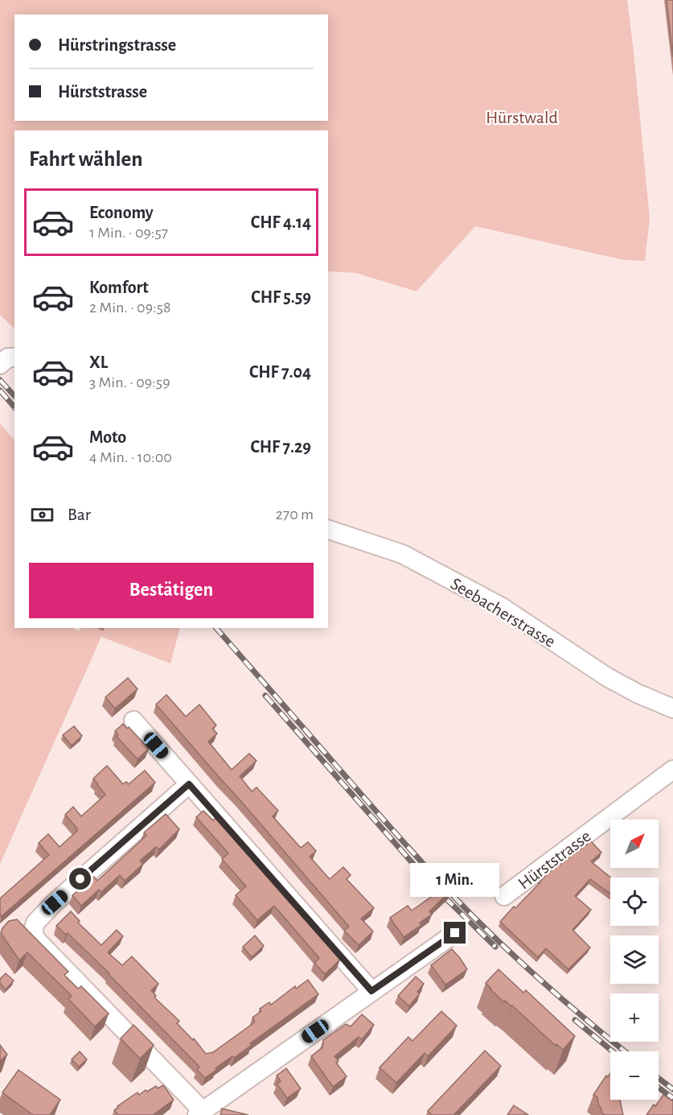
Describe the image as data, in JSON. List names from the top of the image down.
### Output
{
  "streets": {
    "street": ["Seebacherstrasse", "Hürststrasse"]
  },
  "parks": ["Hürstwald"],
  "north": "top right",
  "page": {
    "banner": ["Hürstringstrasse", "Hürststrasse"],
    "heading": "Fahrt wählen",
    "list": [
      {
        "name": "Economy",
        "note": "1 Min. · 09:57",
        "value": "CHF 4.14"
      },
      {
        "name": "Komfort",
        "note": "2 Min. · 09:58",
        "value": "CHF 5.59"
      },
      {
        "name": "XL",
        "note": "3 Min. · 09:59",
        "value": "CHF 7.04"
      },
      {
        "name": "Moto",
        "note": "4 Min. · 10:00",
        "value": "CHF 7.29"
      }
    ],
    "pay": ["Bar", "270 m"],
    "buttons": "Bestätigen",
    "map_buttons": ["+", "−"],
    "bubble": "1 Min."
  }
}
